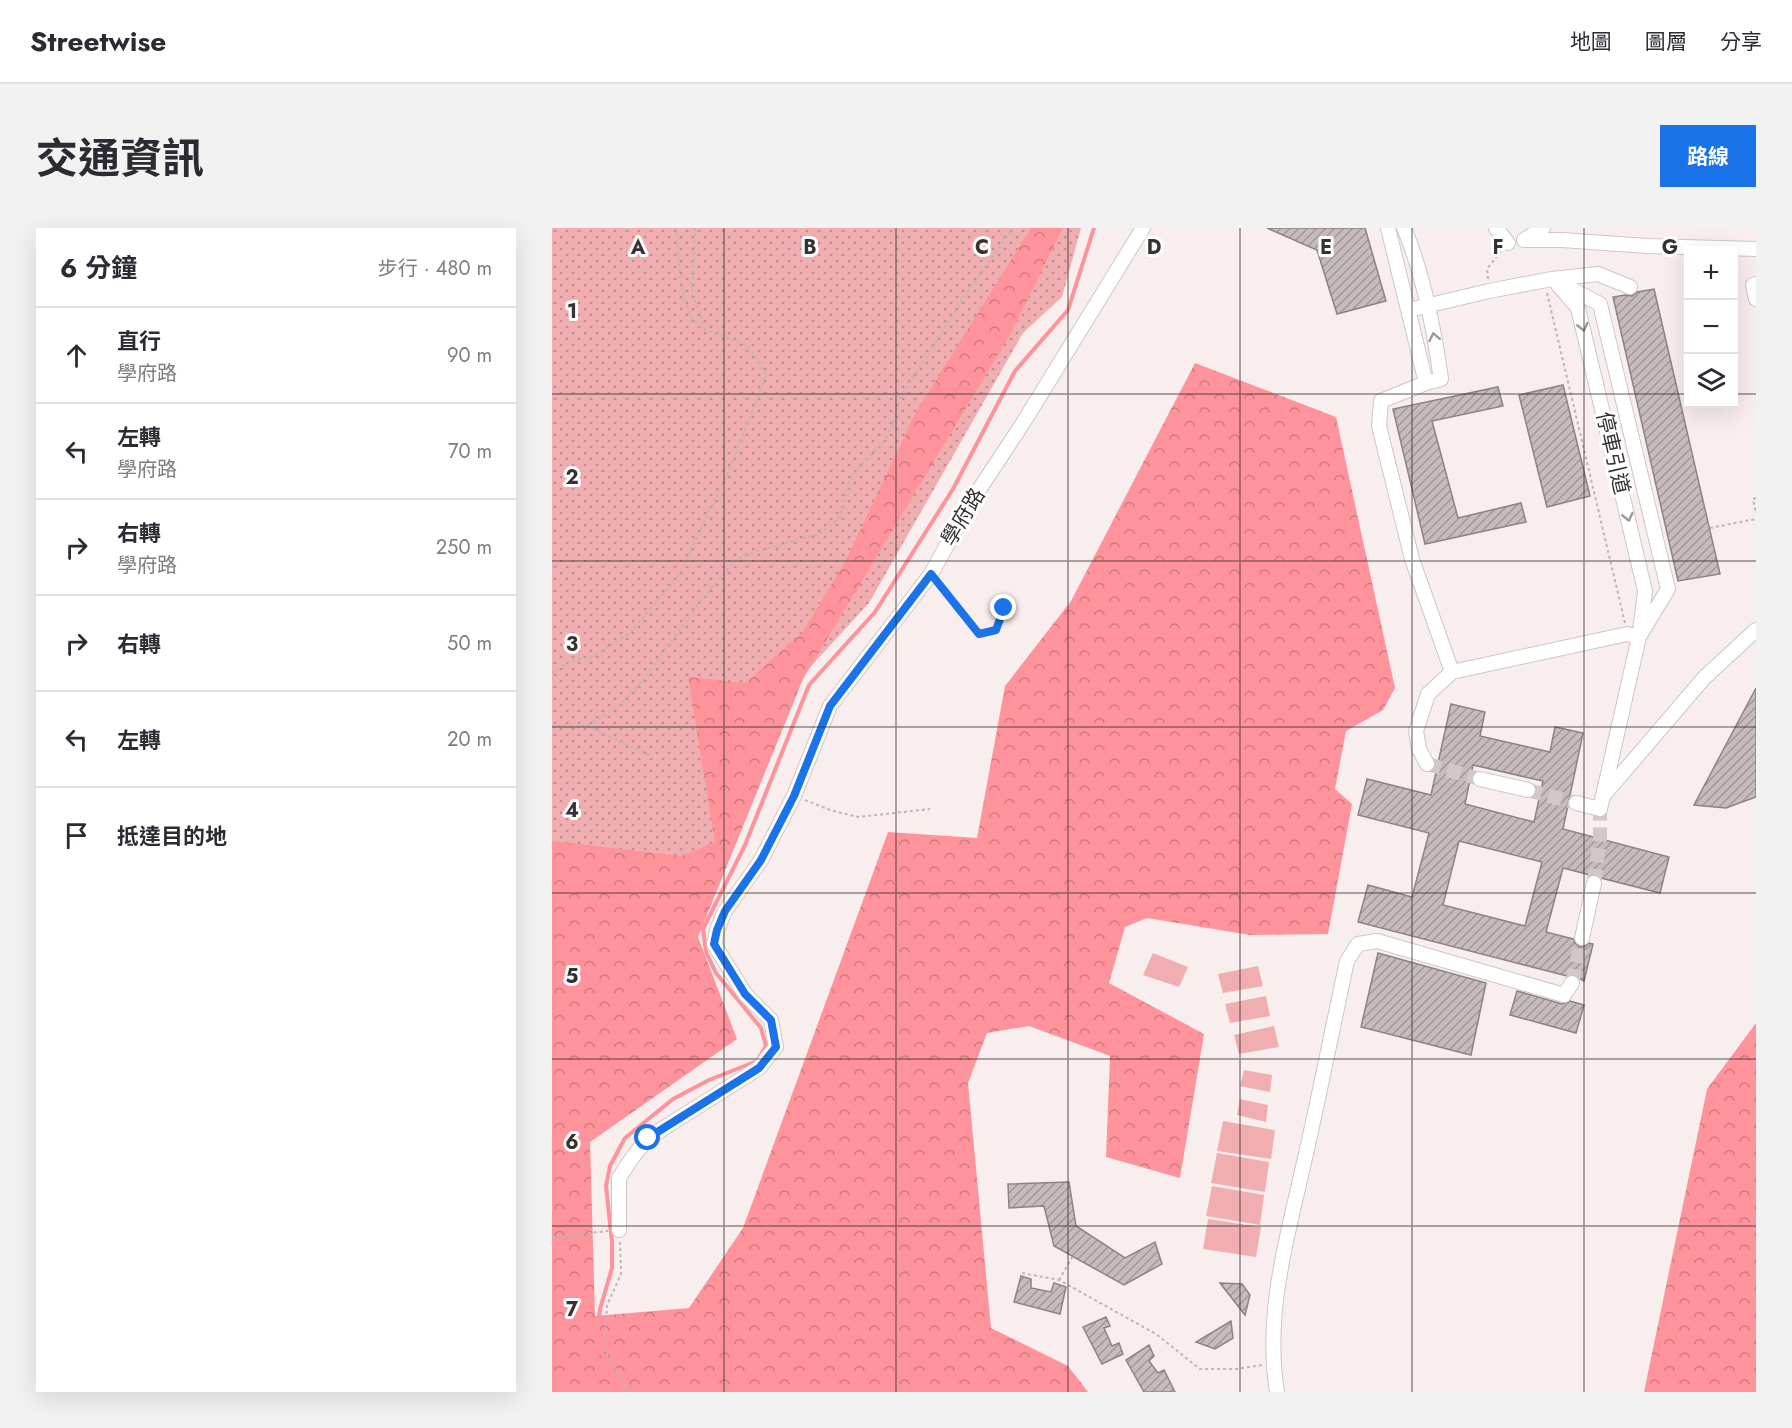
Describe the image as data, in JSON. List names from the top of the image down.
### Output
{
  "streets": {
    "street": ["停車引道", "學府路"]
  },
  "one_way": ["停車引道"],
  "page": {
    "header": "Streetwise",
    "nav": ["地圖", "圖層", "分享"],
    "title": "交通資訊",
    "buttons": "路線",
    "heading": ["6 分鐘", "步行 · 480 m"],
    "map_buttons": ["+", "−"],
    "list": [
      ["直行", "學府路", "90 m"],
      ["左轉", "學府路", "70 m"],
      ["右轉", "學府路", "250 m"],
      ["右轉", "50 m"],
      ["左轉", "20 m"],
      "抵達目的地"
    ]
  },
  "grid": {
    "columns": [
      "A",
      "B",
      "C",
      "D",
      "E",
      "F",
      "G"
    ],
    "rows": [
      "1",
      "2",
      "3",
      "4",
      "5",
      "6",
      "7"
    ]
  }
}
